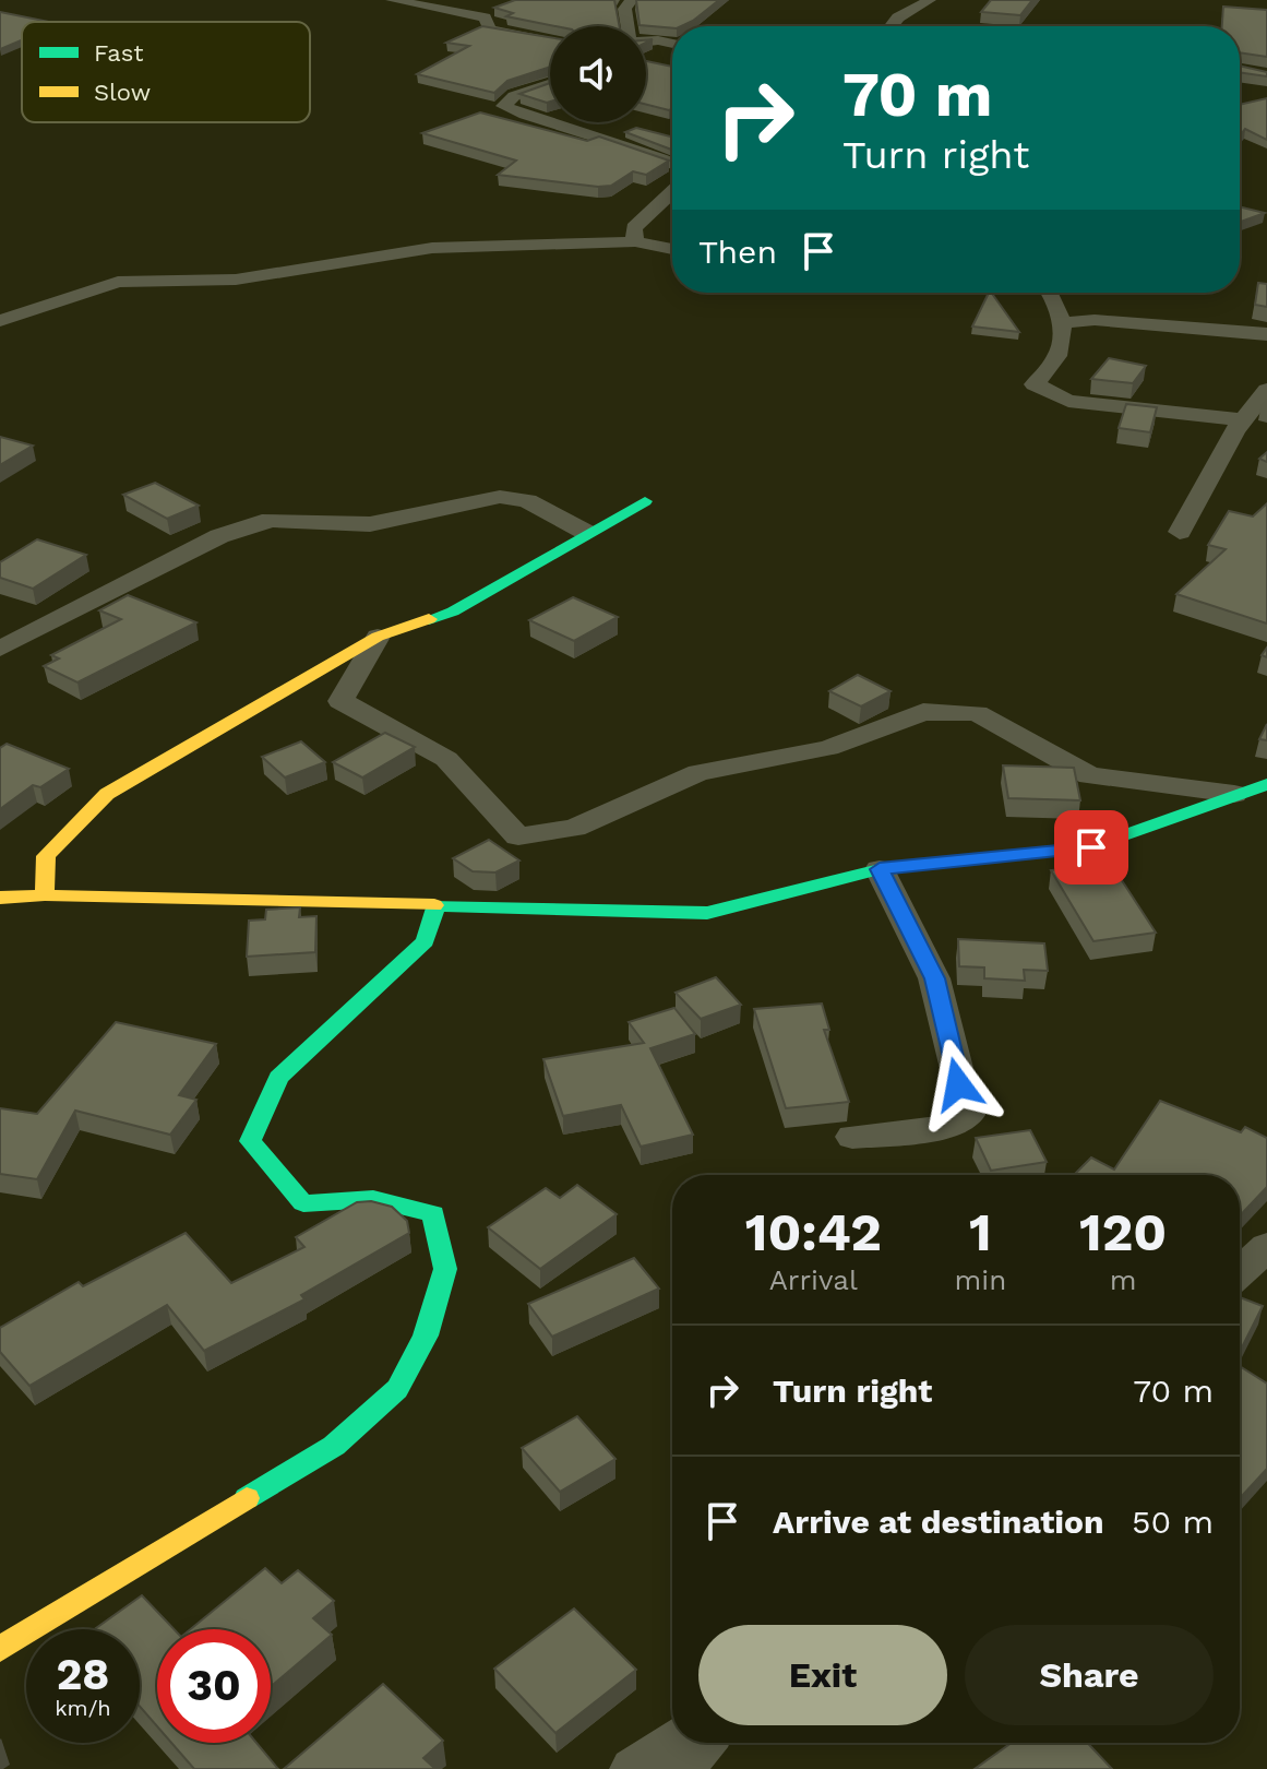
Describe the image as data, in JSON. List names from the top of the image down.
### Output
{
  "legend": ["Fast", "Slow"],
  "page": {
    "turn": ["70 m", "Turn right"],
    "then": "Then",
    "eta": [
      "10:42",
      "Arrival",
      "1",
      "min",
      "120",
      "m"
    ],
    "list": [
      {
        "name": "Turn right",
        "value": "70 m"
      },
      {
        "name": "Arrive at destination",
        "value": "50 m"
      }
    ],
    "buttons": ["Exit", "Share"],
    "speed": "28 km/h",
    "limit": "30"
  }
}
